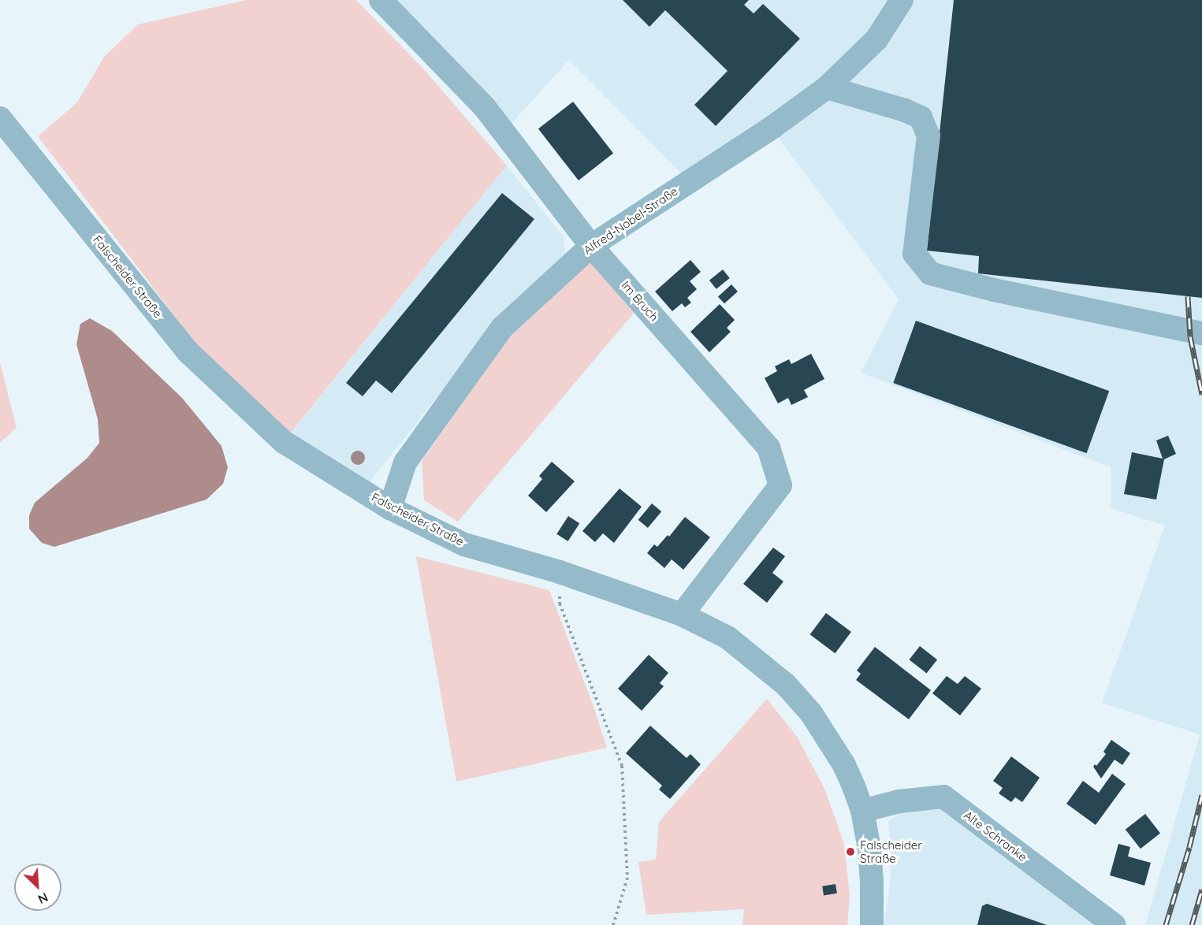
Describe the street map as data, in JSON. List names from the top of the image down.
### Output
{
  "streets": {
    "street": [
      "Alfred-Nobel-Straße",
      "Falscheider Straße",
      "Im Bruch",
      "Alte Schranke"
    ]
  },
  "crossings": [
    ["Alfred-Nobel-Straße", "Falscheider Straße"],
    ["Alfred-Nobel-Straße", "Im Bruch"],
    ["Falscheider Straße", "Im Bruch"],
    ["Falscheider Straße", "Alte Schranke"]
  ],
  "places": ["Falscheider Straße"],
  "north": "bottom right"
}
